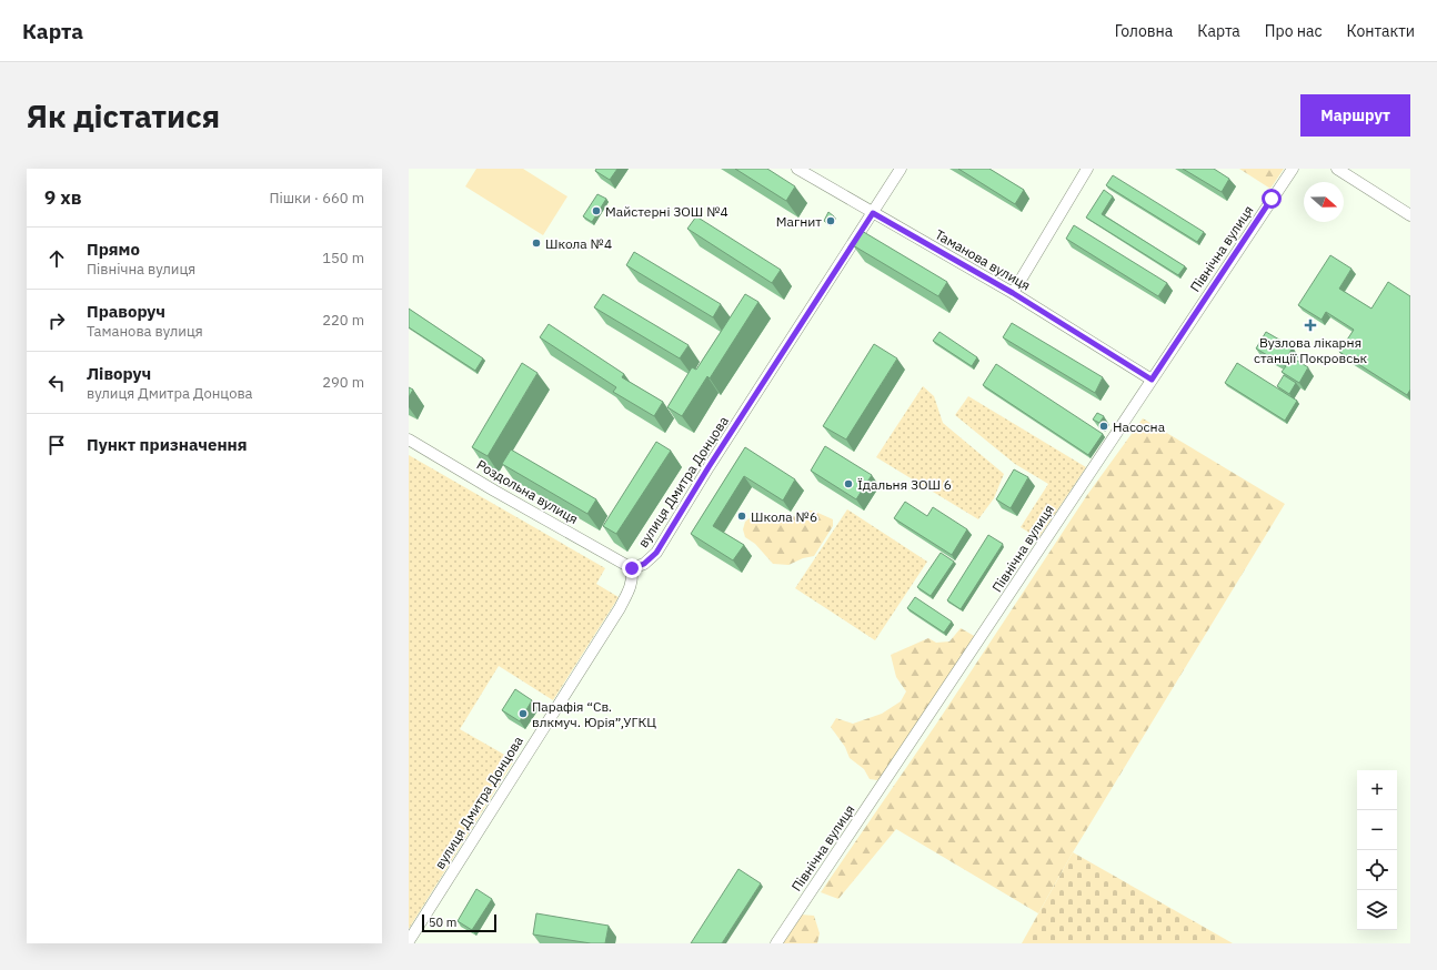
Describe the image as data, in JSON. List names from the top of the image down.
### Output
{
  "streets": {
    "street": [
      "Північна вулиця",
      "Таманова вулиця",
      "вулиця Дмитра Донцова",
      "Роздольна вулиця"
    ]
  },
  "crossings": [
    ["Північна вулиця", "Таманова вулиця"],
    ["Таманова вулиця", "вулиця Дмитра Донцова"],
    ["вулиця Дмитра Донцова", "Роздольна вулиця"]
  ],
  "places": {
    "other": [
      "Майстерні ЗОШ №4",
      "Магнит",
      "Школа №4",
      "Насосна",
      "Їдальня ЗОШ 6",
      "Школа №6",
      "Парафія “Св. влкмуч. Юрія”,УГКЦ"
    ],
    "health": ["Вузлова лікарня станції Покровськ"]
  },
  "scale_bar": "50 m",
  "north": "right",
  "page": {
    "header": "Карта",
    "nav": [
      "Головна",
      "Карта",
      "Про нас",
      "Контакти"
    ],
    "buttons": "Маршрут",
    "title": "Як дістатися",
    "heading": ["9 хв", "Пішки · 660 m"],
    "list": [
      ["Прямо", "Північна вулиця", "150 m"],
      ["Праворуч", "Таманова вулиця", "220 m"],
      ["Ліворуч", "вулиця Дмитра Донцова", "290 m"],
      "Пункт призначення"
    ],
    "map_buttons": ["+", "−"],
    "scale": "50 m"
  }
}
